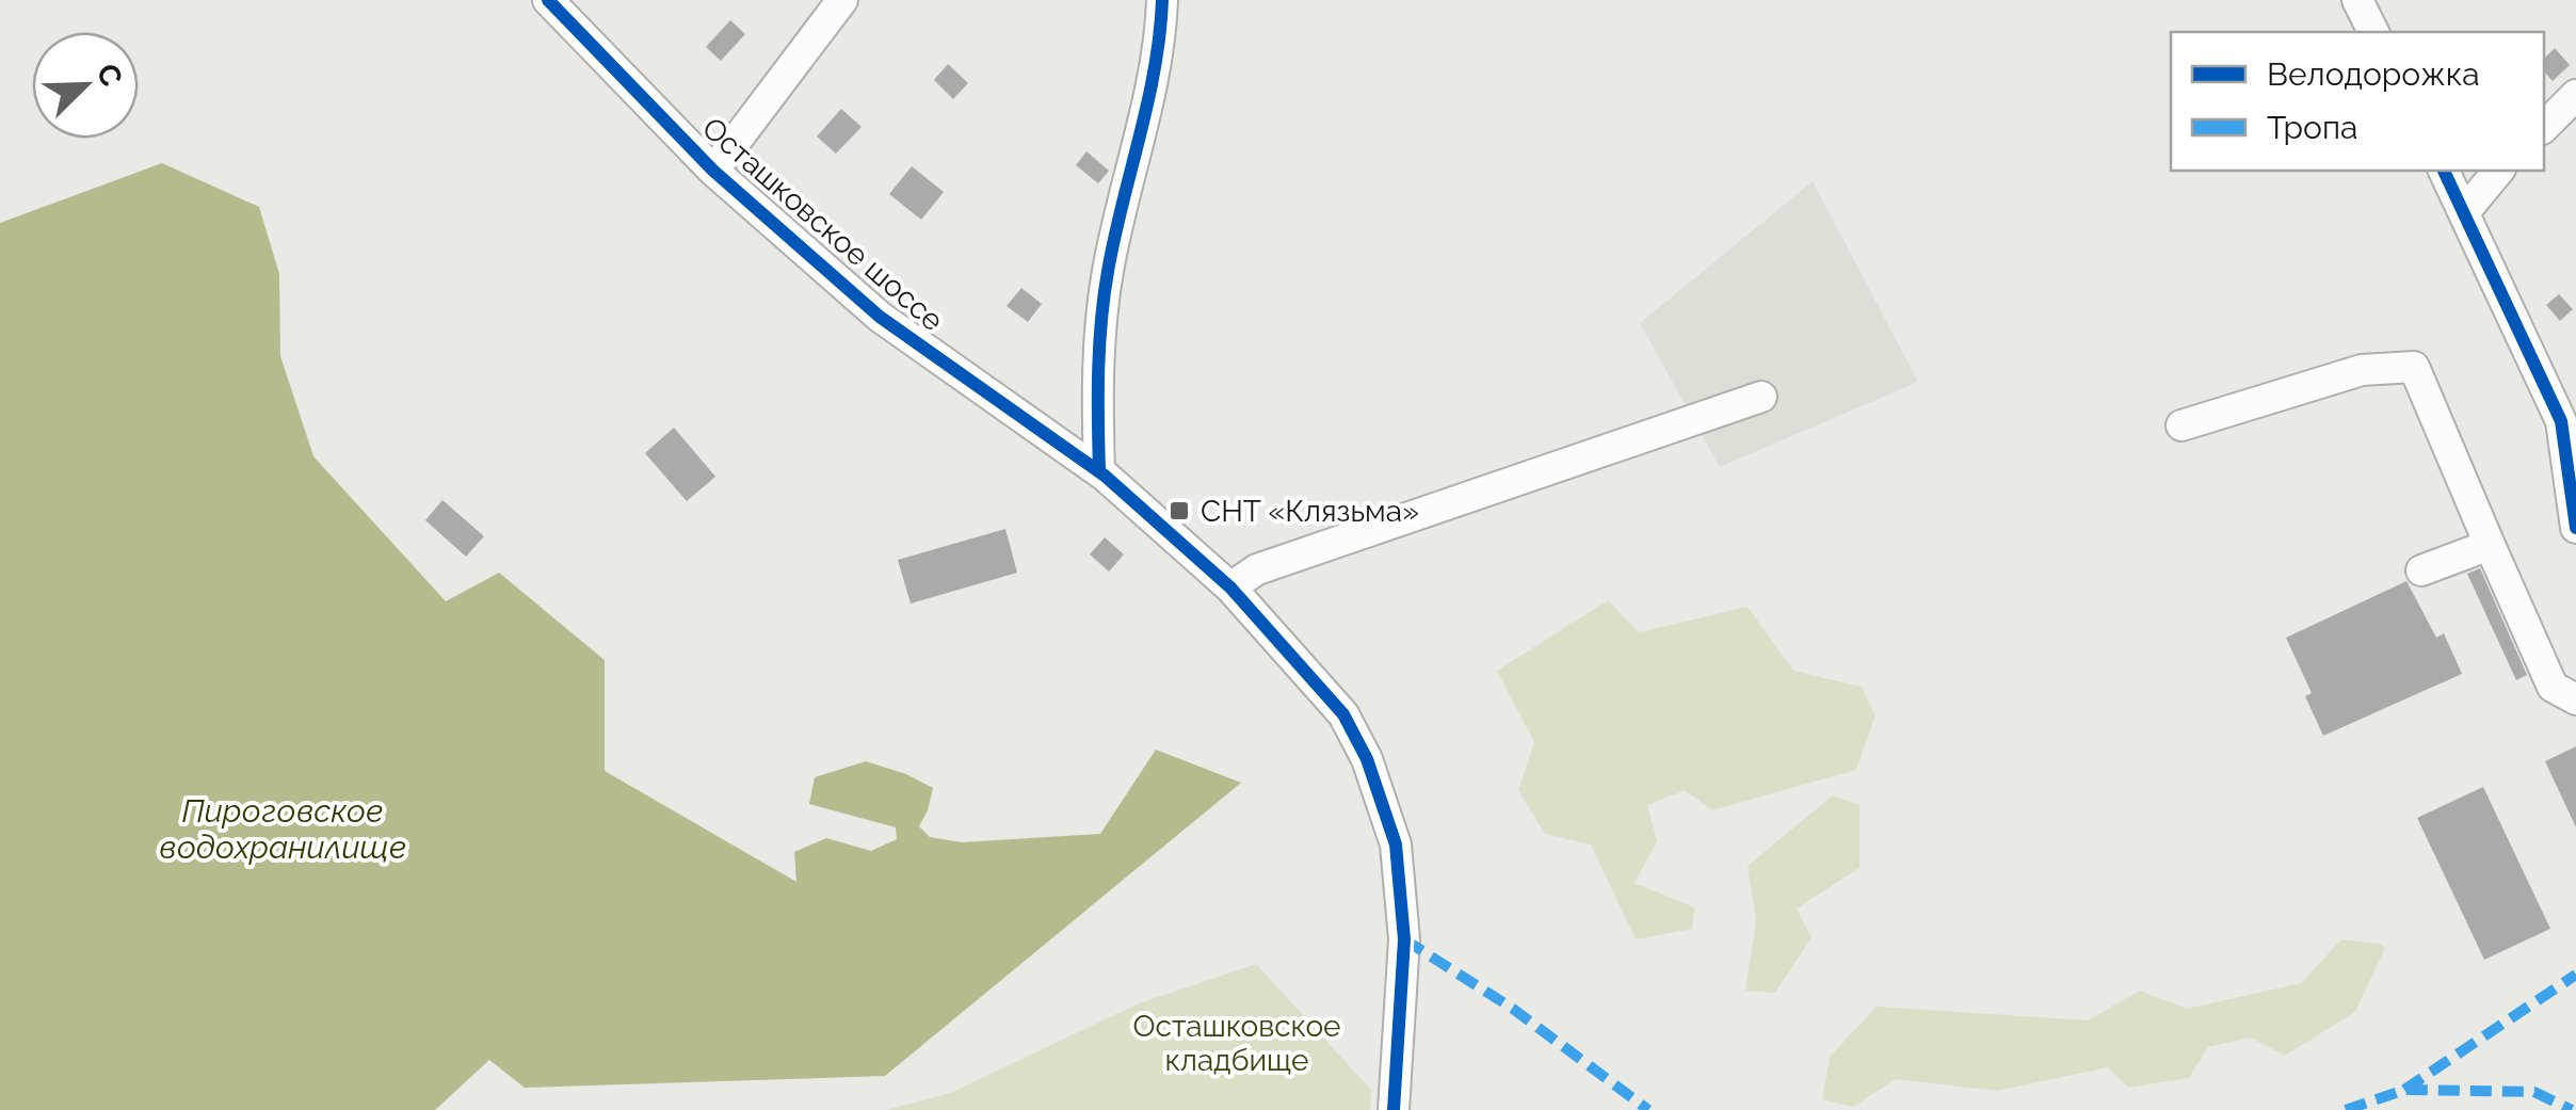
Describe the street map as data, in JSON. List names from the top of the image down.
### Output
{
  "streets": {
    "street": ["Осташковское шоссе"]
  },
  "water": ["Пироговское водохранилище"],
  "parks": ["Осташковское кладбище"],
  "places": {
    "transit": ["СНТ «Клязьма»"]
  },
  "legend": ["Велодорожка", "Тропа"],
  "north": "top right"
}
